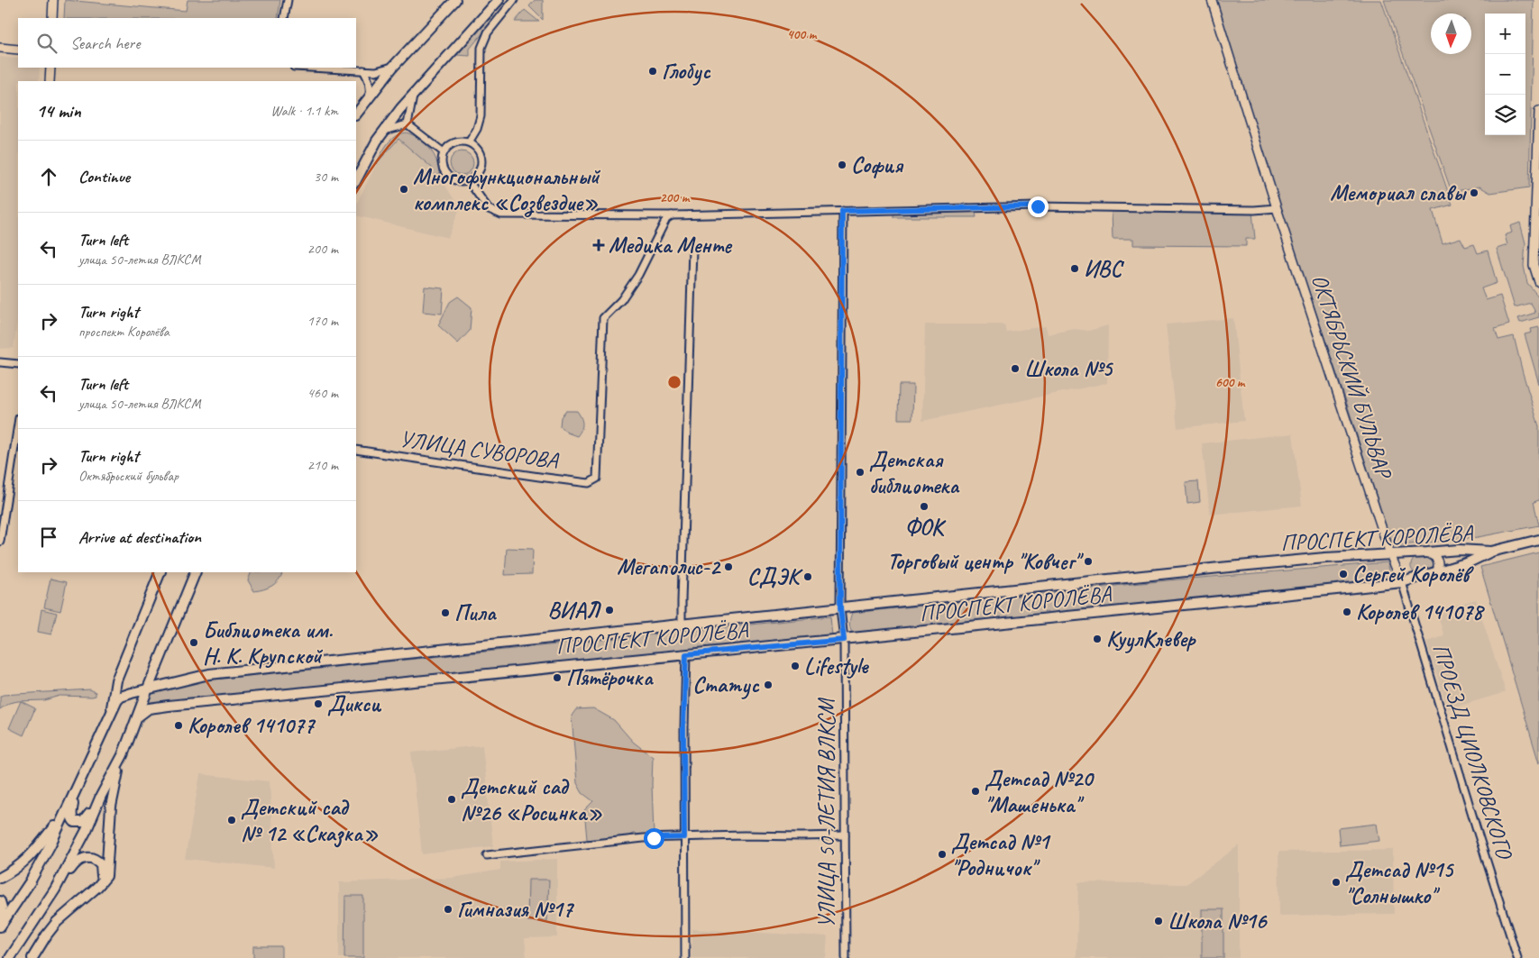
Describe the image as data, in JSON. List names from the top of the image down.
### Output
{
  "streets": {
    "main road": ["ПРОСПЕКТ КОРОЛЁВА"],
    "street": [
      "ОКТЯБРЬСКИЙ БУЛЬВАР",
      "УЛИЦА СУВОРОВА",
      "ПРОЕЗД ЦИОЛКОВСКОГО",
      "УЛИЦА 50-ЛЕТИЯ ВЛКСМ"
    ]
  },
  "crossings": [
    ["ОКТЯБРЬСКИЙ БУЛЬВАР", "ПРОСПЕКТ КОРОЛЁВА"],
    ["ОКТЯБРЬСКИЙ БУЛЬВАР", "ПРОЕЗД ЦИОЛКОВСКОГО"],
    ["ПРОСПЕКТ КОРОЛЁВА", "ПРОЕЗД ЦИОЛКОВСКОГО"],
    ["ПРОСПЕКТ КОРОЛЁВА", "УЛИЦА 50-ЛЕТИЯ ВЛКСМ"]
  ],
  "places": {
    "other": [
      "Глобус",
      "София",
      "Многофункциональный комплекс «Созвездие»",
      "Мемориал славы",
      "ИВС",
      "Школа №5",
      "Детская библиотека",
      "ФОК",
      "Торговый центр \"Ковчег\"",
      "Мегаполис-2",
      "Сергей Королёв",
      "СДЭК",
      "ВИАЛ",
      "Королев 141078",
      "Пила",
      "КуулКлевер",
      "Библиотека им. Н. К. Крупской",
      "Lifestyle",
      "Пятёрочка",
      "Статус",
      "Дикси",
      "Королев 141077",
      "Детсад №20 \"Машенька\"",
      "Детский сад №26 «Росинка»",
      "Детский сад № 12 «Сказка»",
      "Детсад №1 \"Родничок\"",
      "Детсад №15 \"Солнышко\"",
      "Гимназия №17",
      "Школа №16"
    ],
    "health": ["Медика Менте"]
  },
  "north": "bottom",
  "page": {
    "map_buttons": ["+", "−"],
    "search": "Search here",
    "heading": ["14 min", "Walk · 1.1 km"],
    "list": [
      ["Continue", "30 m"],
      ["Turn left", "улица 50-летия ВЛКСМ", "200 m"],
      ["Turn right", "проспект Королёва", "170 m"],
      ["Turn left", "улица 50-летия ВЛКСМ", "460 m"],
      ["Turn right", "Октябрьский бульвар", "210 m"],
      "Arrive at destination"
    ]
  },
  "rings": ["400 m", "200 m", "600 m"]
}
